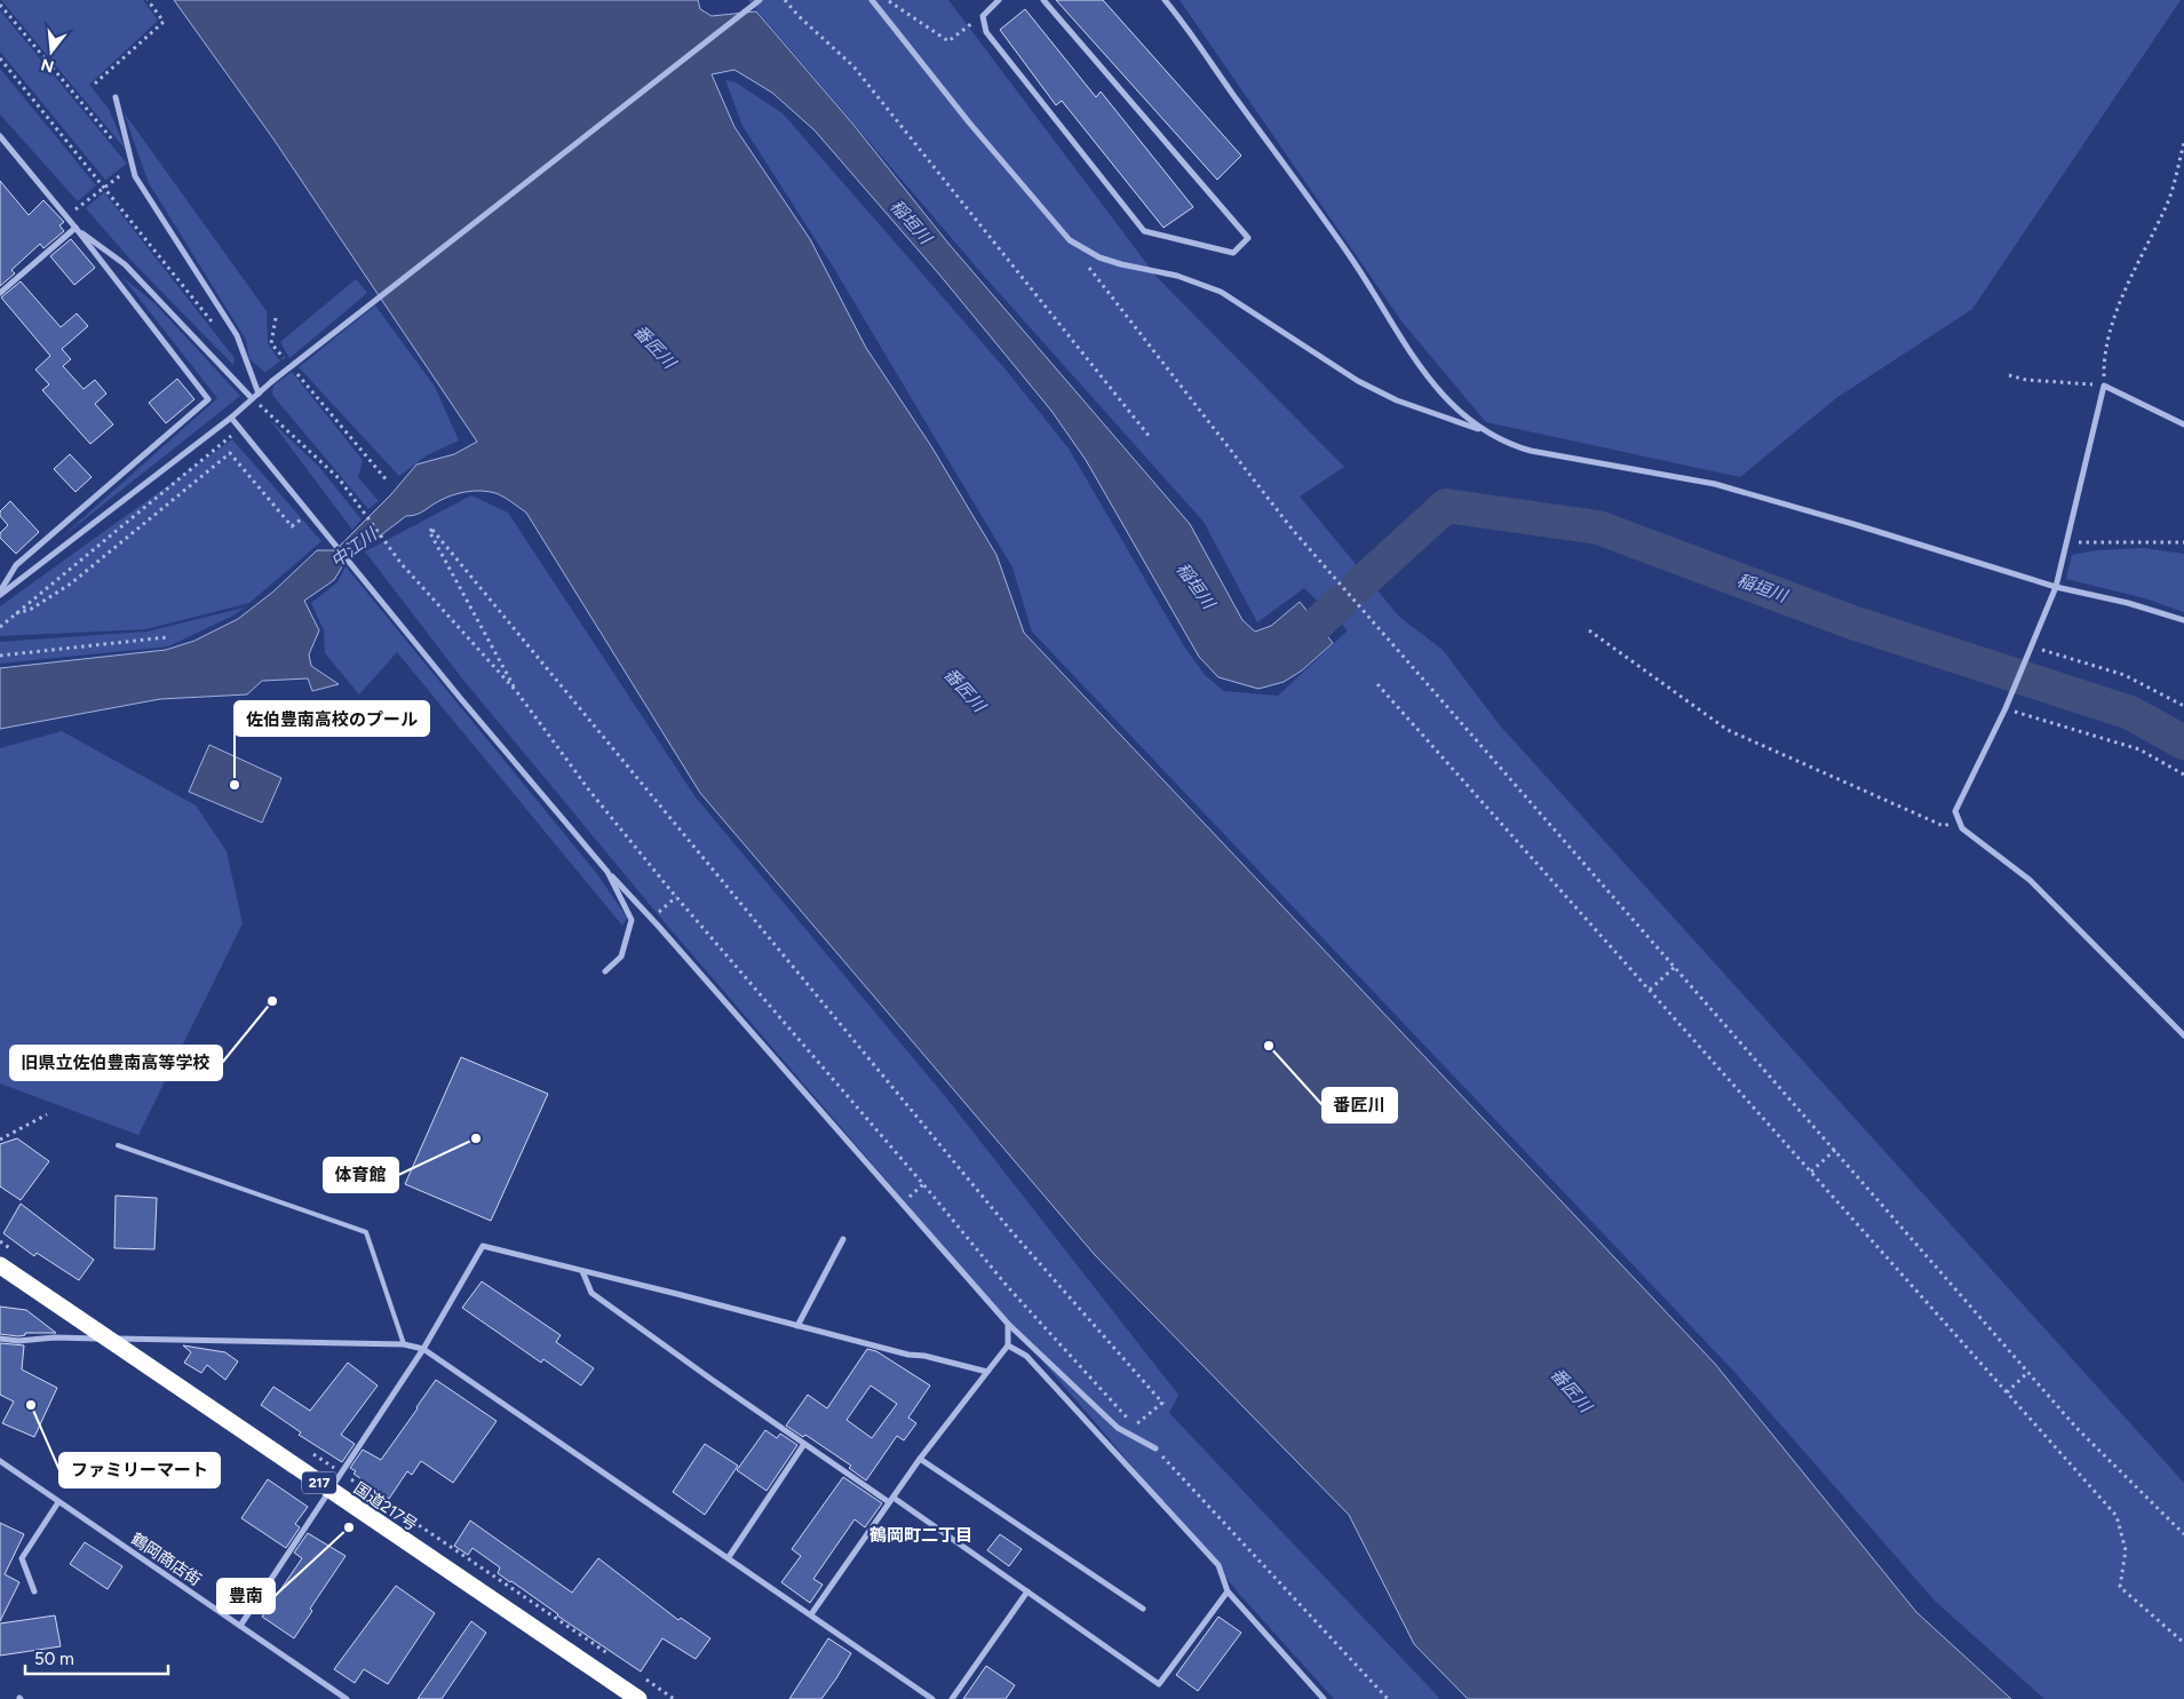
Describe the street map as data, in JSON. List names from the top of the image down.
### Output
{
  "streets": {
    "highway": ["217", "国道217号"],
    "street": ["鶴岡商店街"]
  },
  "districts": ["鶴岡町二丁目"],
  "water": ["稲垣川", "番匠川", "中江川"],
  "places": [
    "佐伯豊南高校のプール",
    "旧県立佐伯豊南高等学校",
    "番匠川",
    "体育館",
    "ファミリーマート",
    "豊南"
  ],
  "scale_bar": "50 m",
  "north": "bottom"
}
